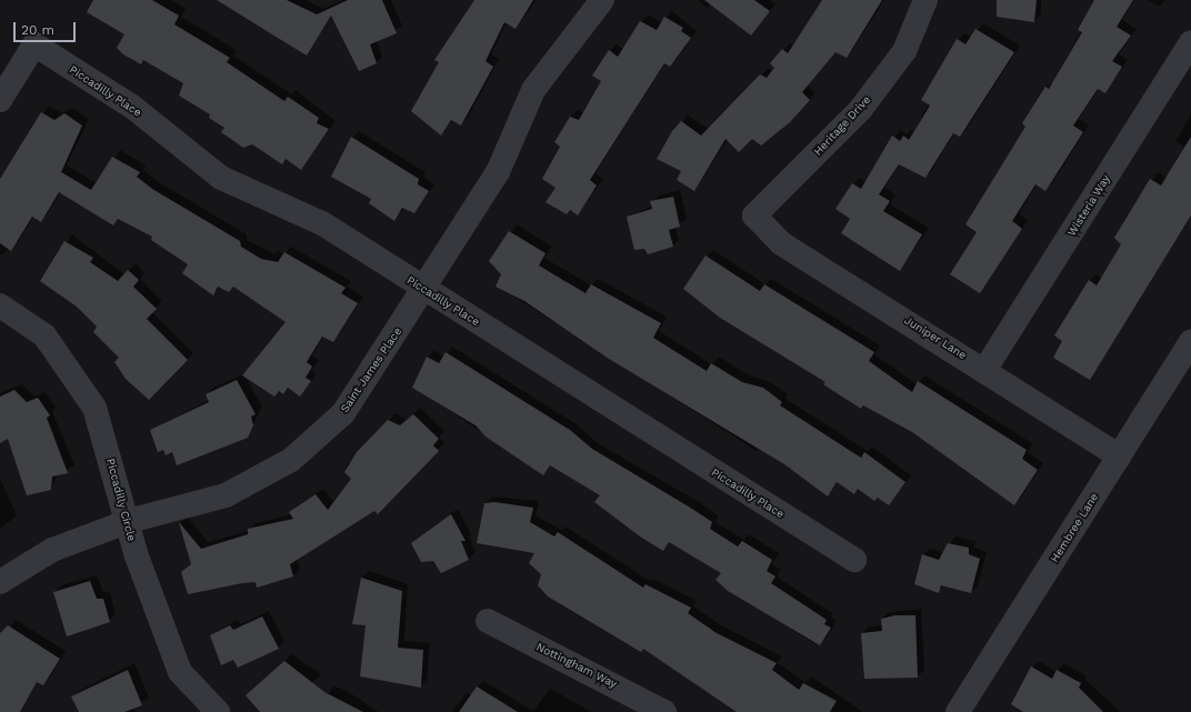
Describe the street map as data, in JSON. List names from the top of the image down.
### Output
{
  "streets": {
    "street": [
      "Piccadilly Place",
      "Heritage Drive",
      "Wisteria Way",
      "Juniper Lane",
      "Saint James Place",
      "Piccadilly Circle",
      "Hembree Lane",
      "Nottingham Way"
    ]
  },
  "crossings": [
    ["Piccadilly Place", "Saint James Place"],
    ["Heritage Drive", "Juniper Lane"],
    ["Wisteria Way", "Juniper Lane"],
    ["Juniper Lane", "Hembree Lane"],
    ["Saint James Place", "Piccadilly Circle"]
  ],
  "scale_bar": "20 m"
}
